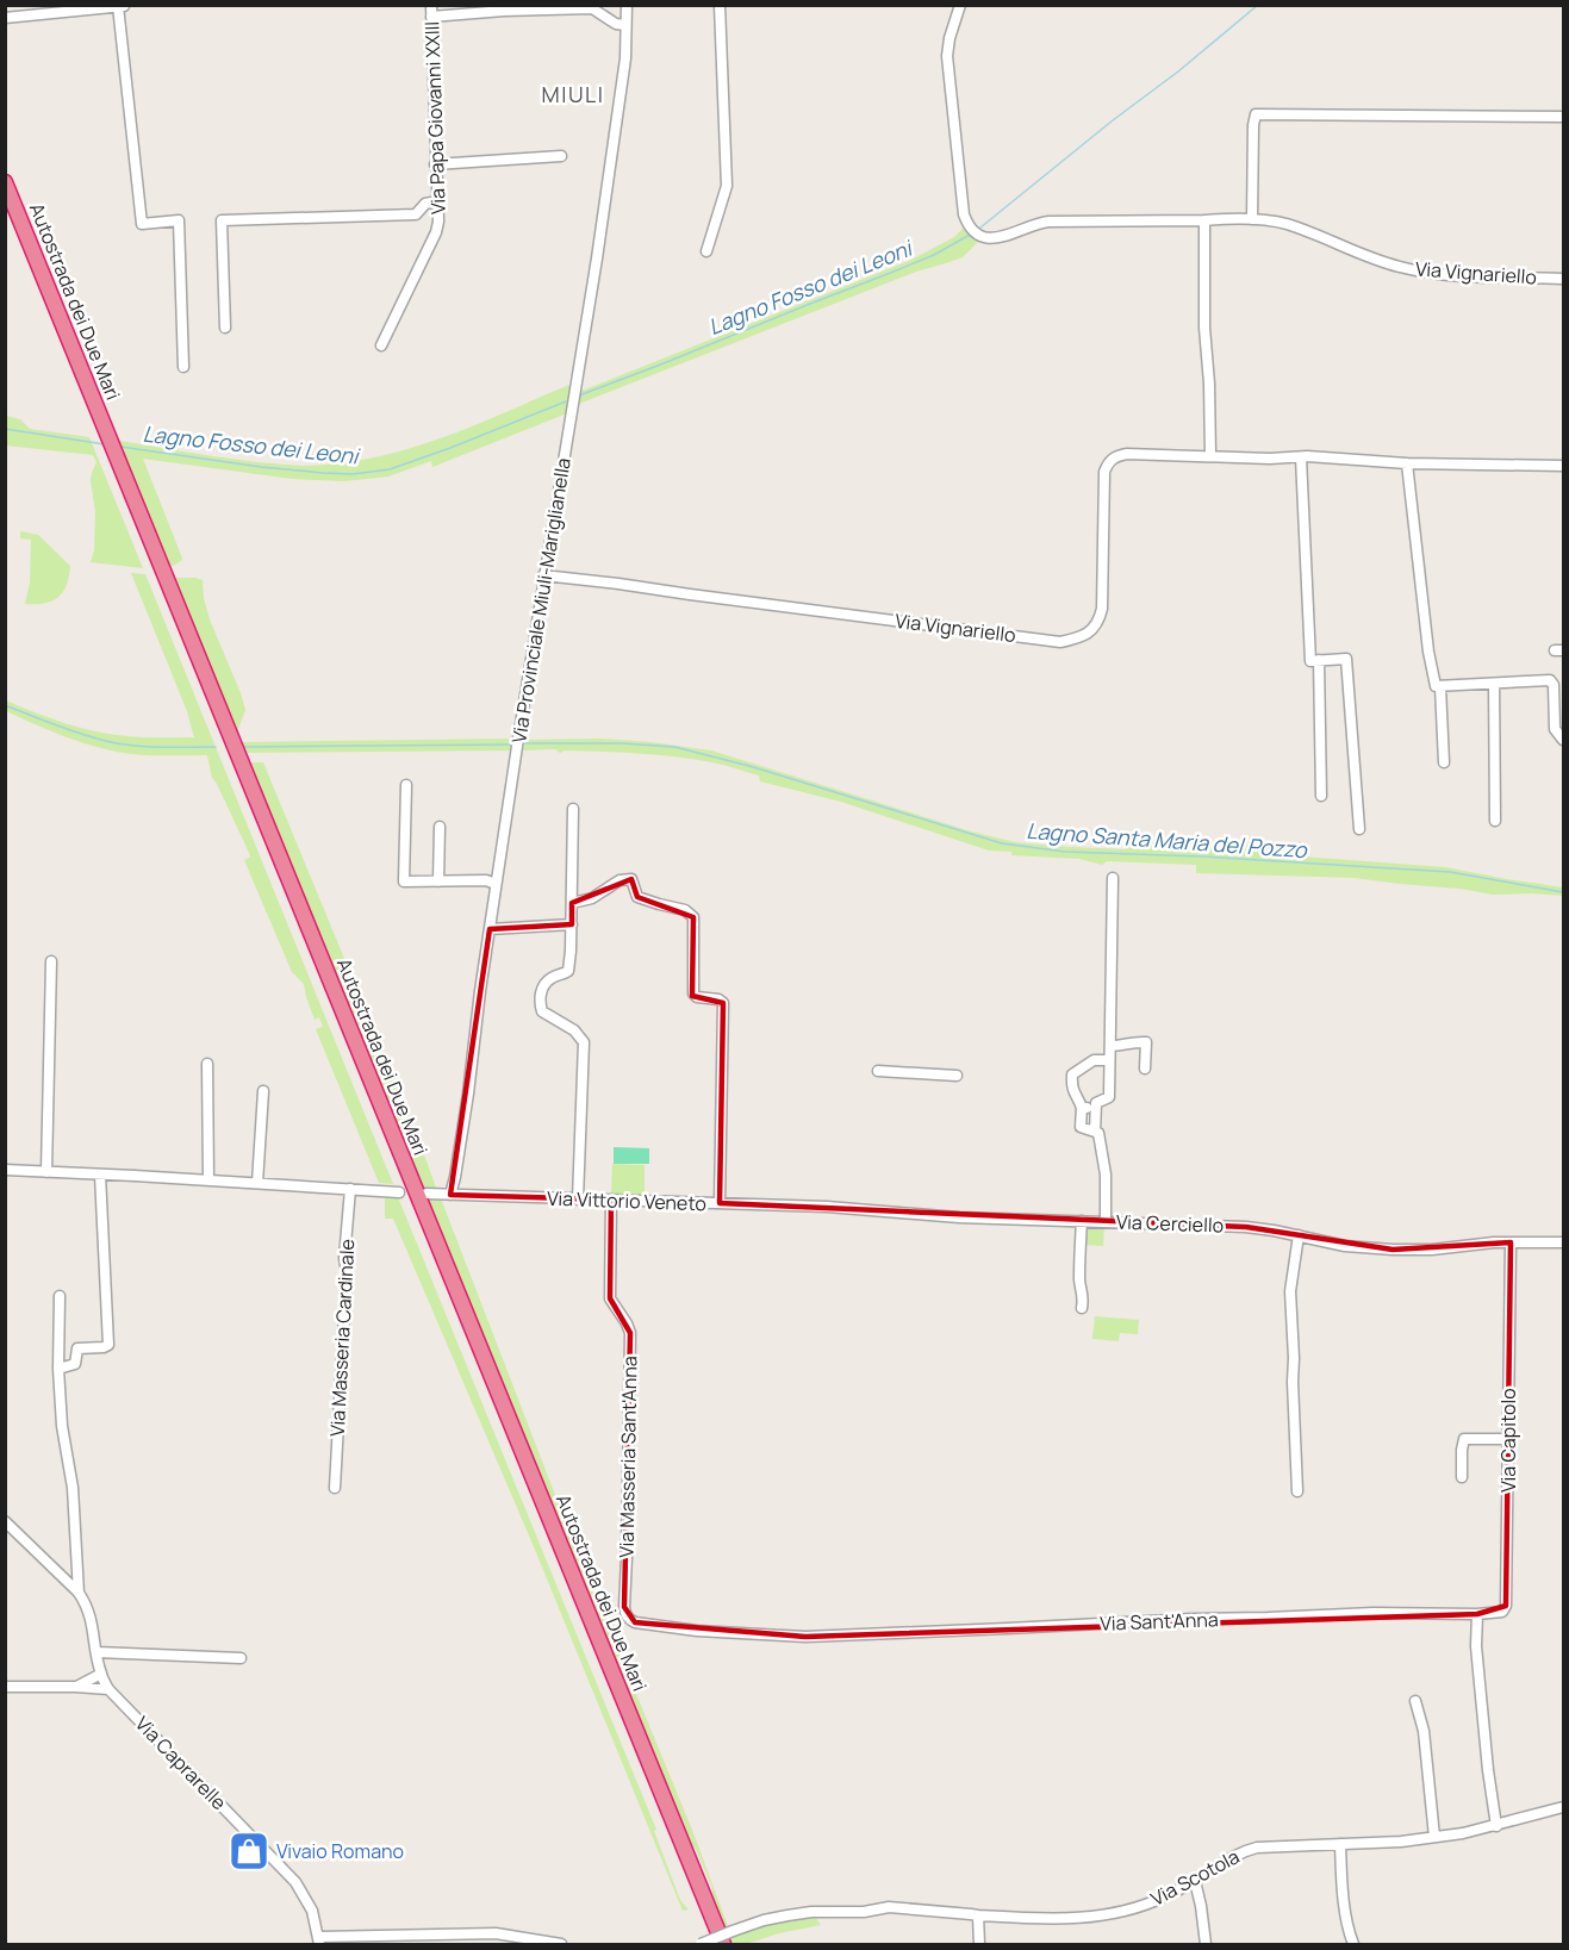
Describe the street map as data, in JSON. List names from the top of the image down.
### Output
{
  "streets": {
    "highway": ["Autostrada dei Due Mari"],
    "street": [
      "Via Papa Giovanni XXIII",
      "Via Vignariello",
      "Via Provinciale Miuli-Mariglianella",
      "Via Vittorio Veneto",
      "Via Cerciello",
      "Via Masseria Cardinale",
      "Via Capitolo",
      "Via Masseria Sant'Anna",
      "Via Sant'Anna",
      "Via Caprarelle",
      "Via Scotola"
    ]
  },
  "crossings": [
    ["Via Vignariello", "Via Provinciale Miuli-Mariglianella"],
    ["Via Provinciale Miuli-Mariglianella", "Via Vittorio Veneto"],
    ["Via Vittorio Veneto", "Via Cerciello"],
    ["Via Vittorio Veneto", "Via Masseria Sant'Anna"],
    ["Via Cerciello", "Via Capitolo"],
    ["Via Capitolo", "Via Sant'Anna"],
    ["Via Masseria Sant'Anna", "Via Sant'Anna"]
  ],
  "districts": ["MIULI"],
  "water": ["Lagno Fosso dei Leoni", "Lagno Santa Maria del Pozzo"],
  "places": {
    "shop": ["Vivaio Romano"]
  }
}
